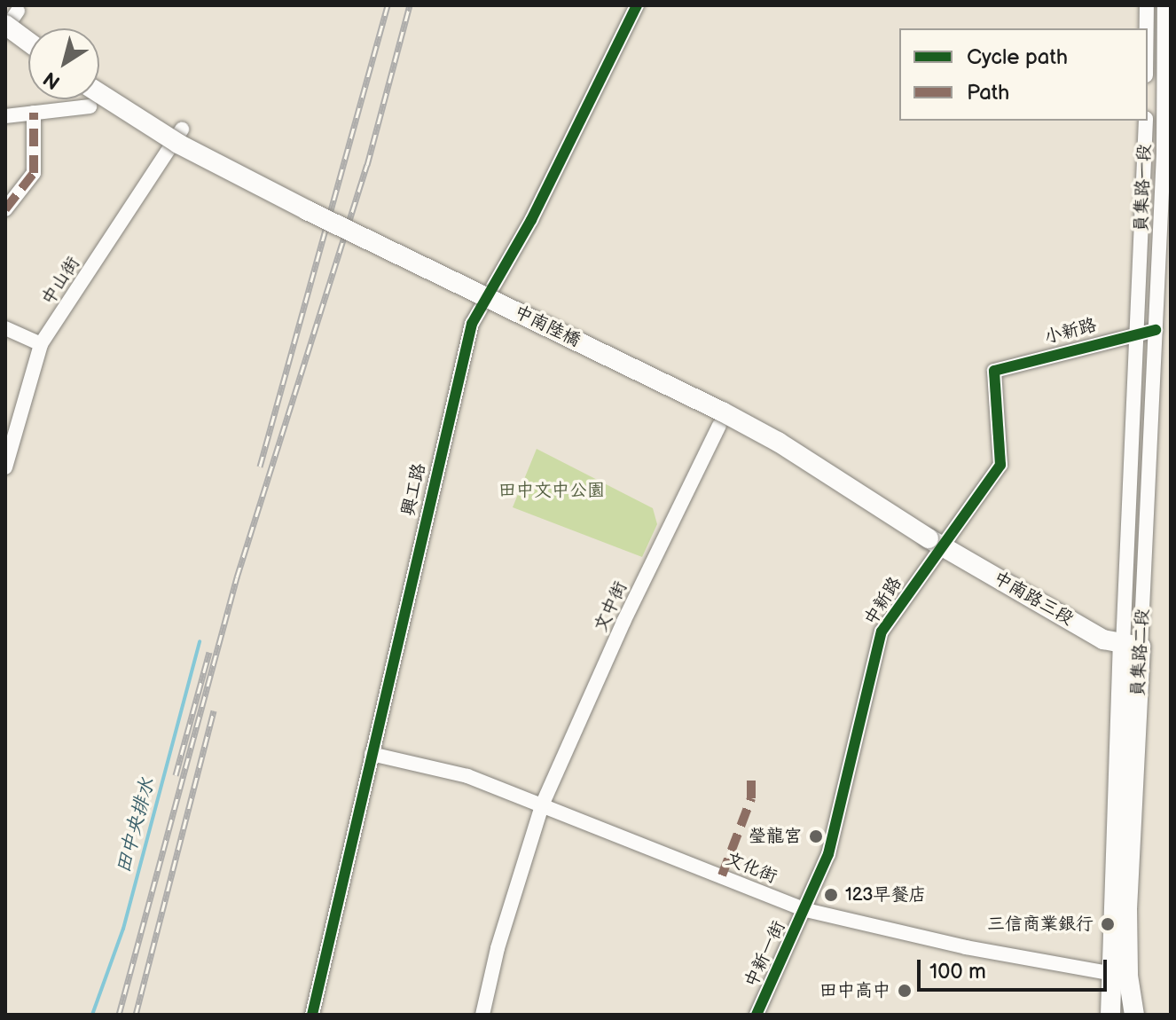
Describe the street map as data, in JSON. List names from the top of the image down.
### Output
{
  "streets": {
    "main road": ["中南陸橋", "中南路三段", "員集路二段"],
    "street": [
      "員集路一段",
      "中山街",
      "小新路",
      "興工路",
      "中新路",
      "文中街",
      "文化街",
      "中新一街"
    ]
  },
  "crossings": [
    ["員集路一段", "小新路"],
    ["員集路一段", "員集路二段"],
    ["中南陸橋", "中南路三段"],
    ["中南陸橋", "中新路"],
    ["小新路", "中新路"],
    ["小新路", "員集路二段"],
    ["興工路", "文化街"],
    ["中南路三段", "中新路"],
    ["中南路三段", "員集路二段"],
    ["中新路", "文化街"],
    ["中新路", "中新一街"],
    ["文中街", "文化街"],
    ["員集路二段", "文化街"],
    ["文化街", "中新一街"]
  ],
  "water": ["田中央排水"],
  "parks": ["田中文中公園"],
  "places": [
    "瑩龍宮",
    "123早餐店",
    "三信商業銀行",
    "田中高中"
  ],
  "legend": ["Cycle path", "Path"],
  "scale_bar": "100 m",
  "north": "bottom left"
}
